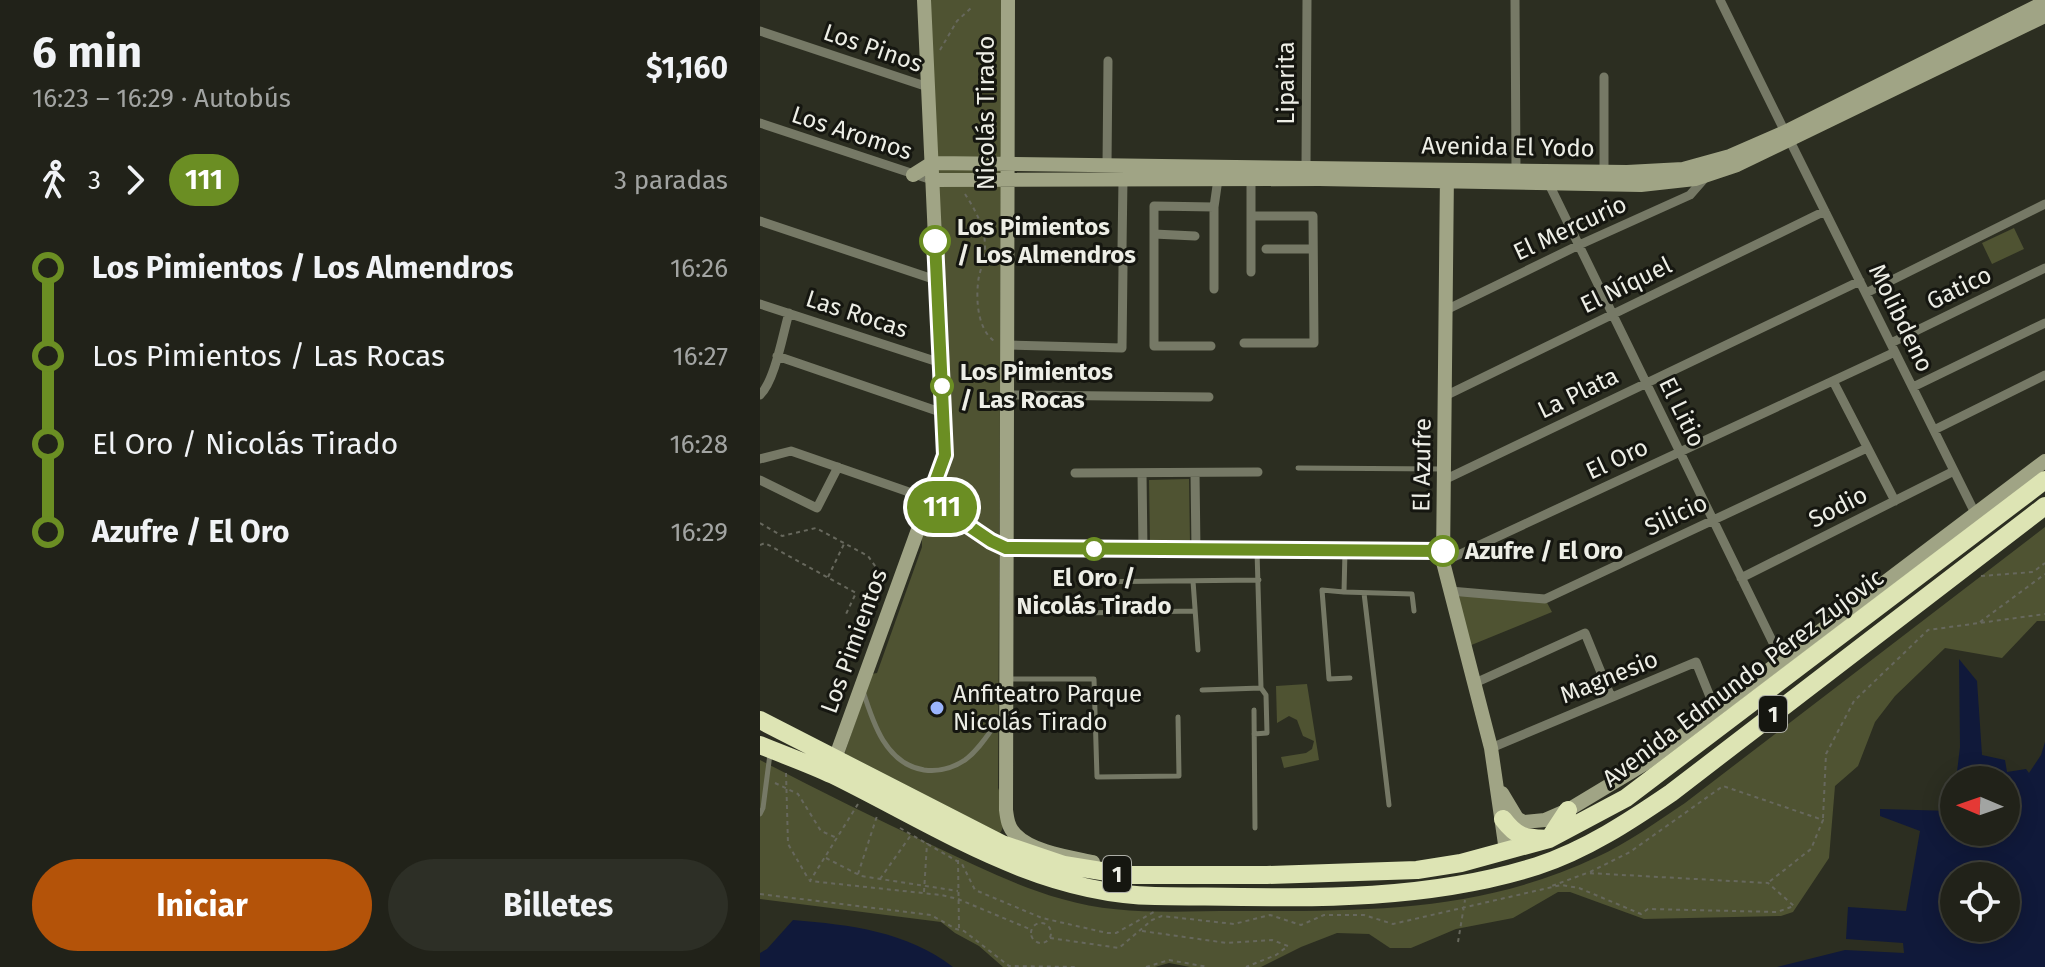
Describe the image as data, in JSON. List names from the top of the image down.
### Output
{
  "streets": {
    "highway": ["Avenida Edmundo Pérez Zujovic", "1"],
    "street": [
      "Los Pinos",
      "Liparita",
      "Nicolás Tirado",
      "Los Aromos",
      "Avenida El Yodo",
      "El Mercurio",
      "El Níquel",
      "Gatico",
      "Las Rocas",
      "Molibdeno",
      "La Plata",
      "El Litio",
      "El Oro",
      "El Azufre",
      "Sodio",
      "Silicio",
      "Los Pimientos",
      "Magnesio"
    ]
  },
  "crossings": [
    ["Los Pinos", "Los Pimientos"],
    ["Liparita", "Avenida El Yodo"],
    ["Nicolás Tirado", "Avenida El Yodo"],
    ["Nicolás Tirado", "El Oro"],
    ["Nicolás Tirado", "Avenida Edmundo Pérez Zujovic"],
    ["Los Aromos", "Avenida El Yodo"],
    ["Los Aromos", "Los Pimientos"],
    ["Avenida El Yodo", "El Mercurio"],
    ["Avenida El Yodo", "Molibdeno"],
    ["Avenida El Yodo", "El Litio"],
    ["Avenida El Yodo", "El Azufre"],
    ["Avenida El Yodo", "Los Pimientos"],
    ["El Mercurio", "El Litio"],
    ["El Mercurio", "El Azufre"],
    ["El Níquel", "Molibdeno"],
    ["El Níquel", "El Litio"],
    ["El Níquel", "El Azufre"],
    ["Gatico", "Molibdeno"],
    ["Gatico", "El Oro"],
    ["Las Rocas", "Los Pimientos"],
    ["Molibdeno", "La Plata"],
    ["Molibdeno", "El Oro"],
    ["Molibdeno", "Sodio"],
    ["Molibdeno", "Avenida Edmundo Pérez Zujovic"],
    ["La Plata", "El Litio"],
    ["La Plata", "El Azufre"],
    ["El Litio", "El Oro"],
    ["El Litio", "Sodio"],
    ["El Litio", "Silicio"],
    ["El Litio", "Avenida Edmundo Pérez Zujovic"],
    ["El Oro", "El Azufre"],
    ["El Azufre", "Silicio"],
    ["El Azufre", "Magnesio"],
    ["El Azufre", "Avenida Edmundo Pérez Zujovic"],
    ["Los Pimientos", "Avenida Edmundo Pérez Zujovic"],
    ["Magnesio", "Avenida Edmundo Pérez Zujovic"]
  ],
  "places": [
    "Los Pimientos / Los Almendros",
    "Los Pimientos / Las Rocas",
    "El Oro / Nicolás Tirado",
    "Azufre / El Oro",
    "Anfiteatro Parque Nicolás Tirado"
  ],
  "lines": ["bus line 111"],
  "north": "left",
  "page": {
    "heading": ["6 min", "16:23 – 16:29 · Autobús", "$1,160"],
    "on_map": "111",
    "legs": ["3", "111", "3 paradas"],
    "list": [
      {
        "name": "Los Pimientos / Los Almendros",
        "value": "16:26"
      },
      {
        "name": "Los Pimientos / Las Rocas",
        "value": "16:27"
      },
      {
        "name": "El Oro / Nicolás Tirado",
        "value": "16:28"
      },
      {
        "name": "Azufre / El Oro",
        "value": "16:29"
      }
    ],
    "buttons": ["Iniciar", "Billetes"]
  }
}
